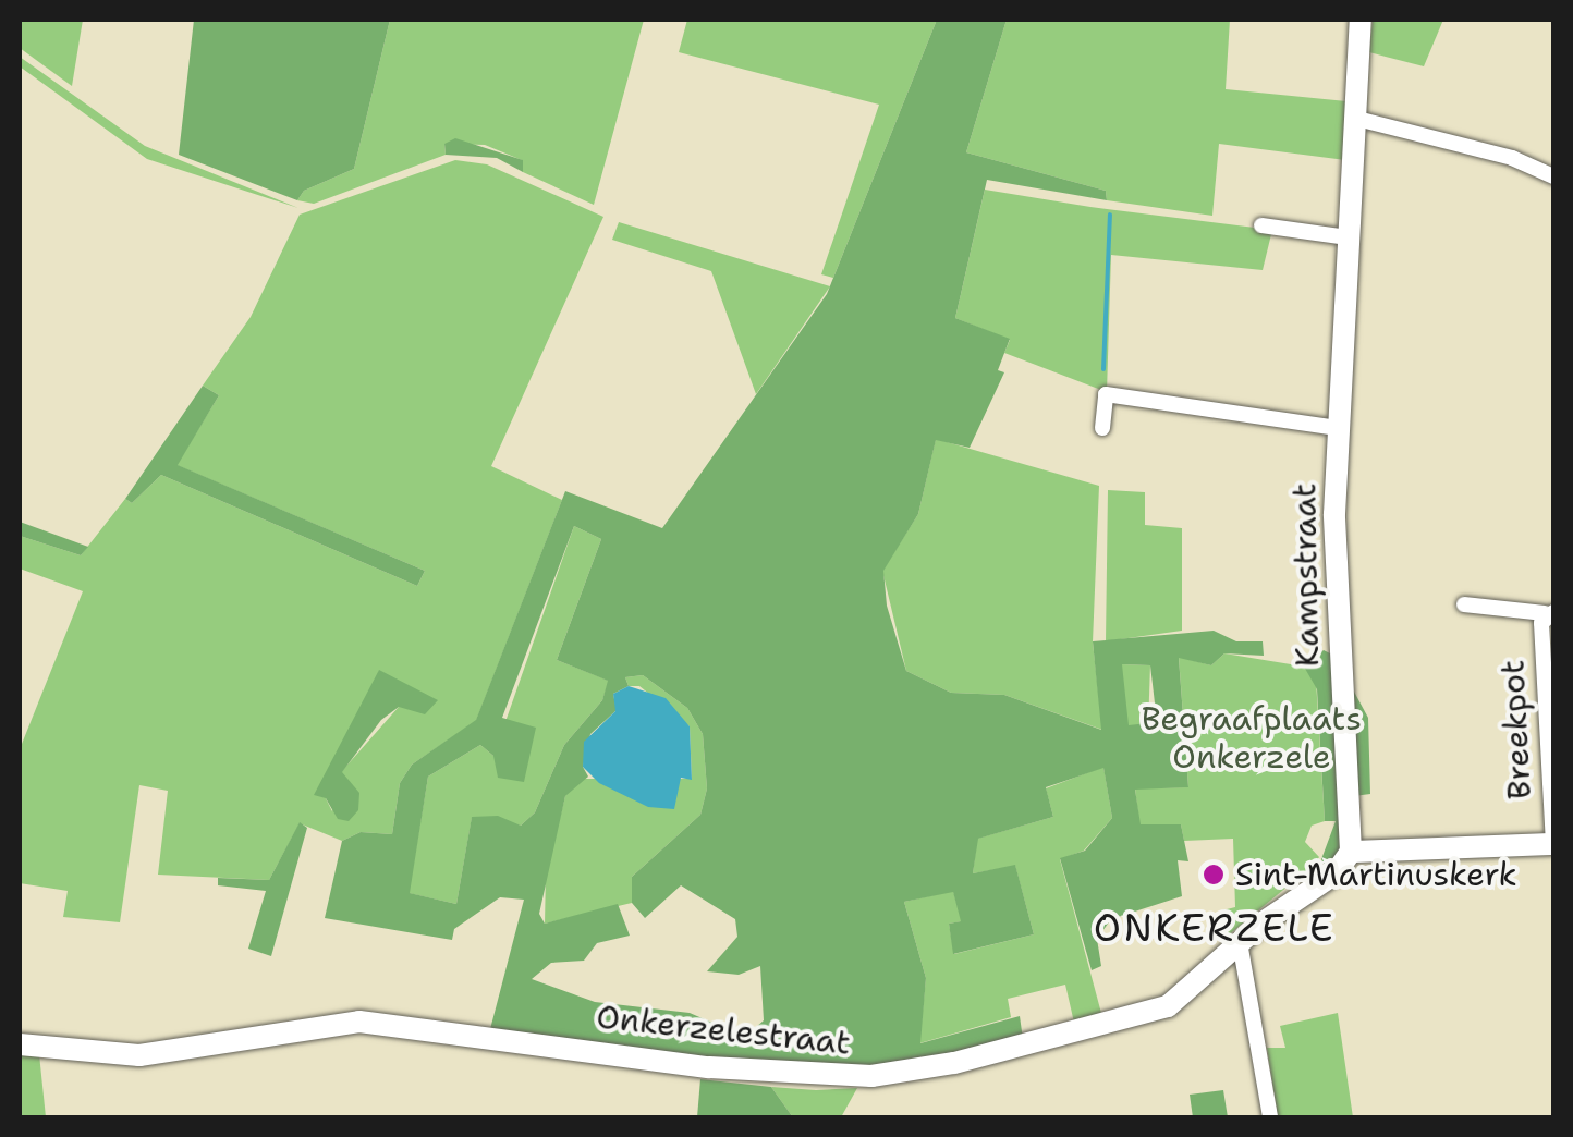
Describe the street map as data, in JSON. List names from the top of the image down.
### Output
{
  "streets": {
    "street": ["Kampstraat", "Breekpot", "Onkerzelestraat"]
  },
  "crossings": [
    ["Kampstraat", "Onkerzelestraat"]
  ],
  "districts": ["ONKERZELE"],
  "parks": ["Begraafplaats Onkerzele"],
  "places": ["Sint-Martinuskerk"]
}
